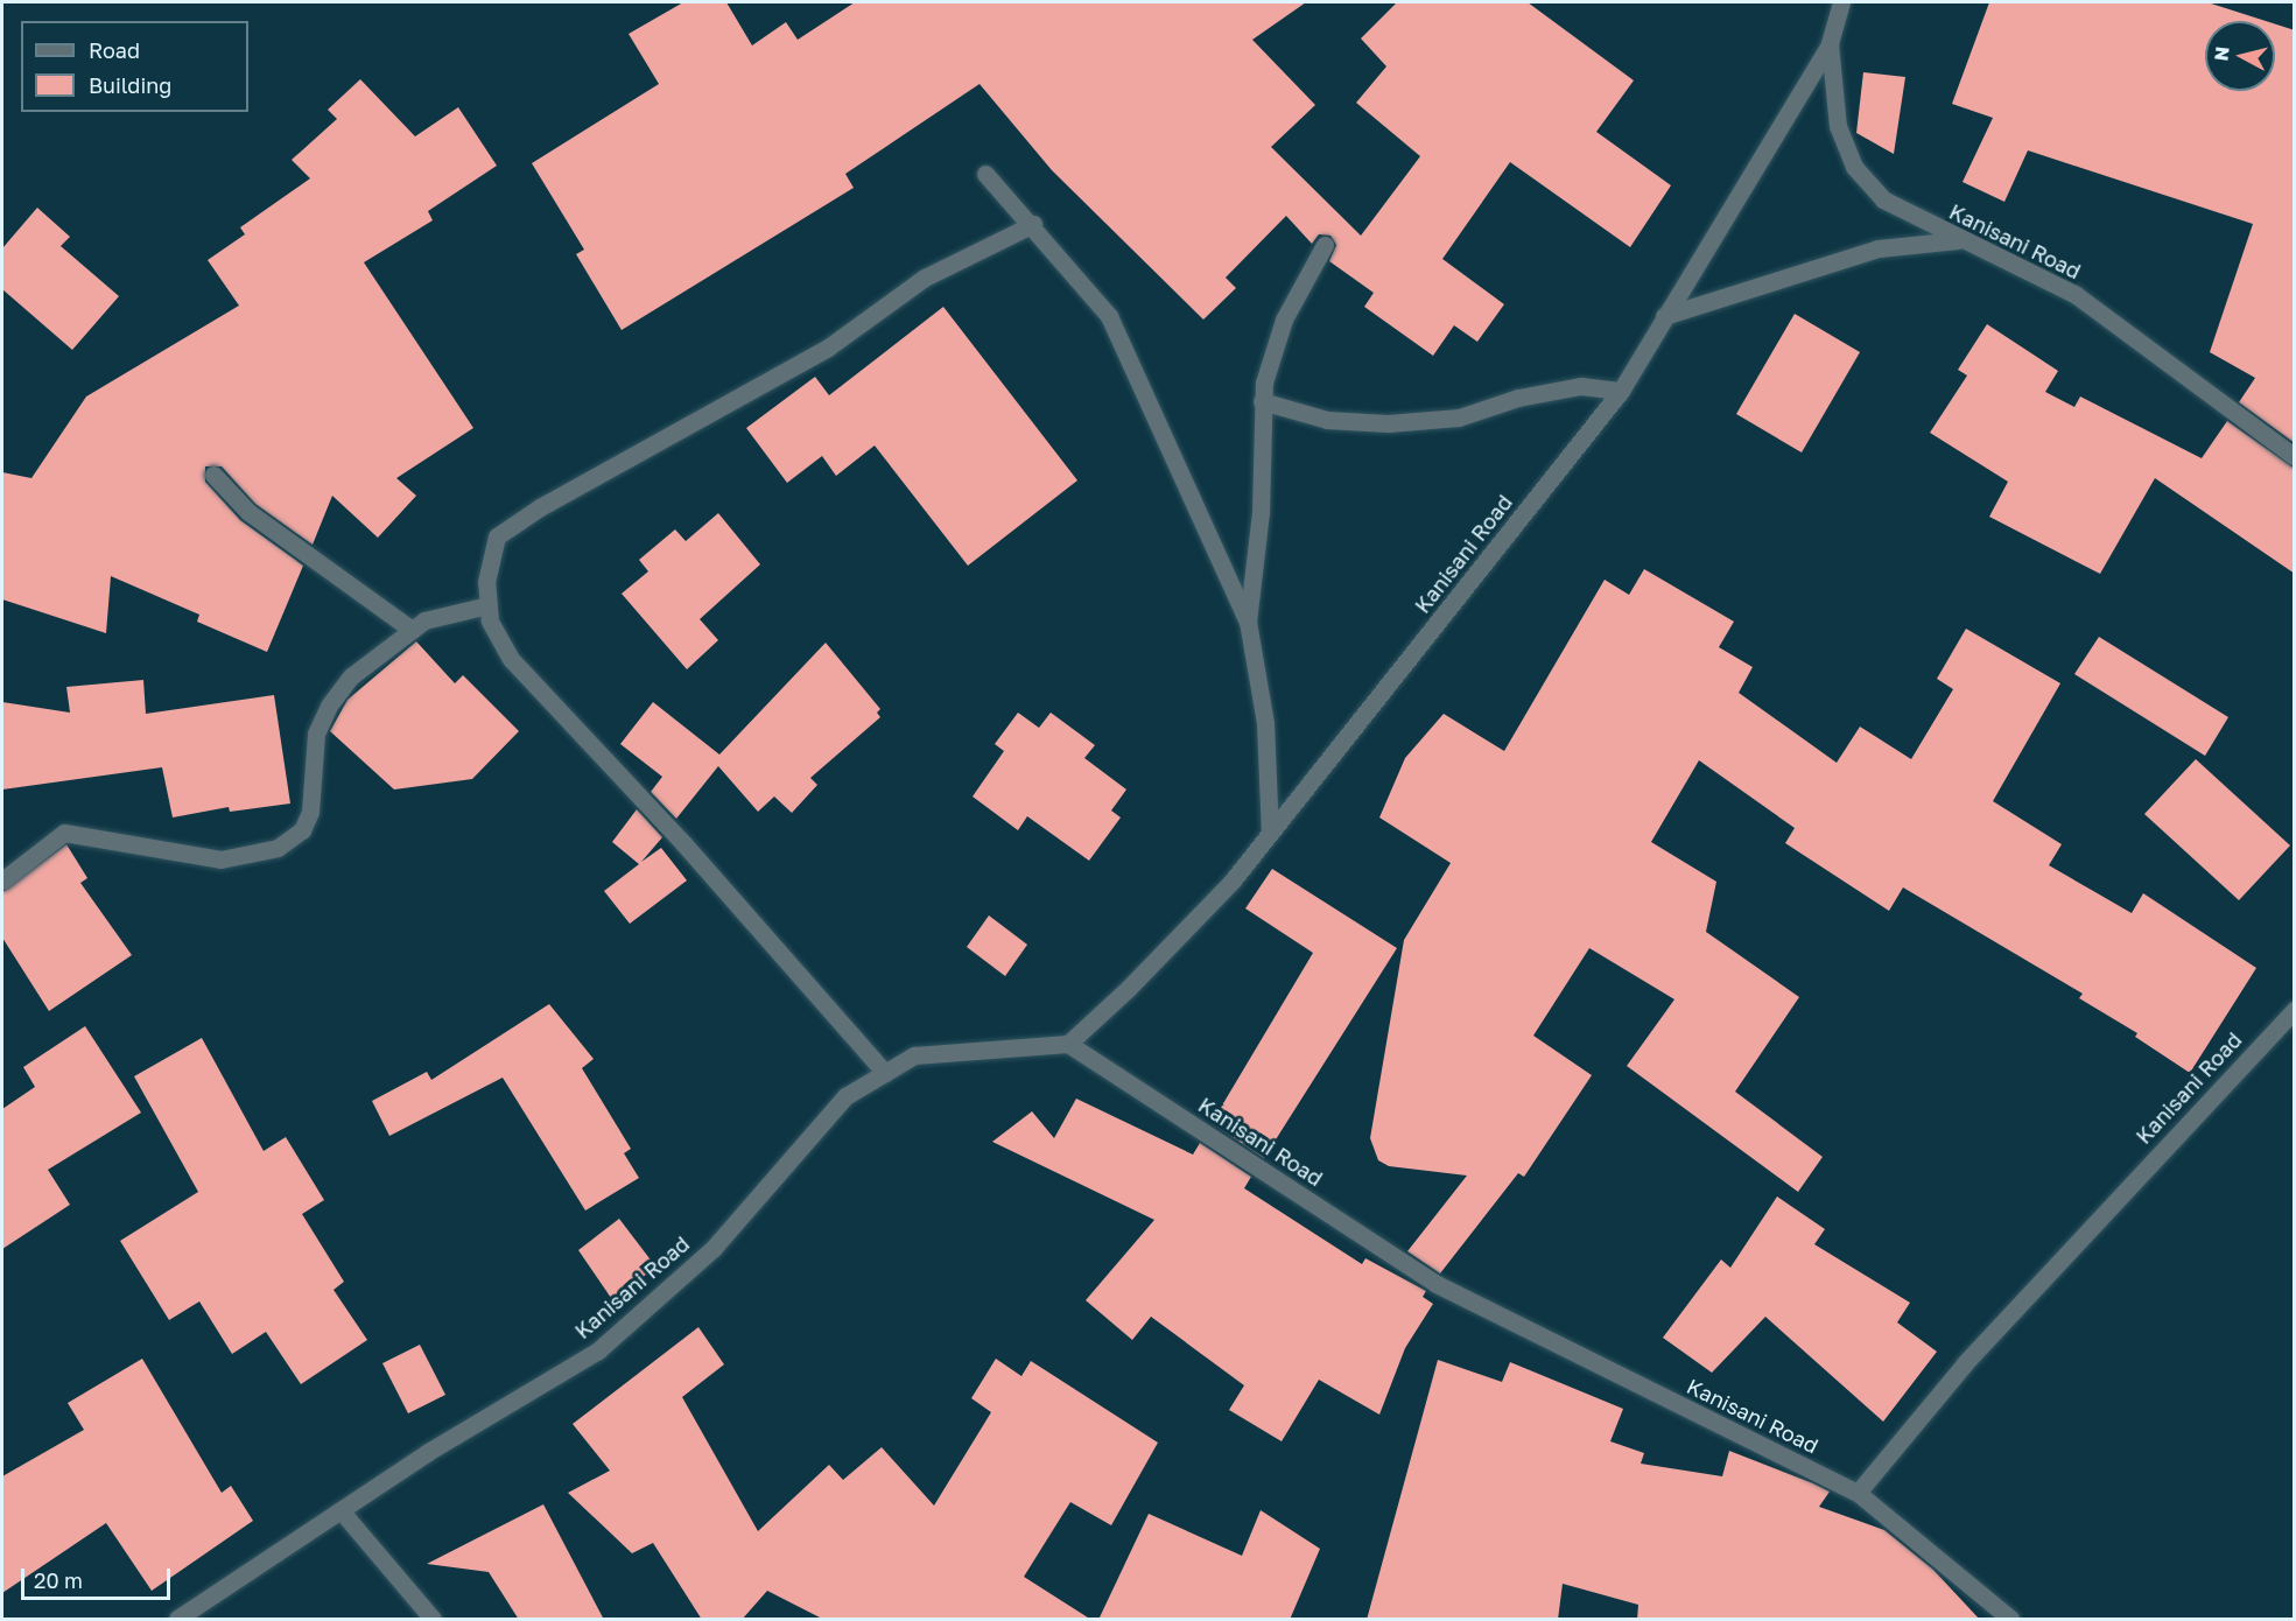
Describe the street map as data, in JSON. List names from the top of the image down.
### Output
{
  "streets": {
    "street": ["Kanisani Road"]
  },
  "legend": ["Road", "Building"],
  "scale_bar": "20 m",
  "north": "left"
}
